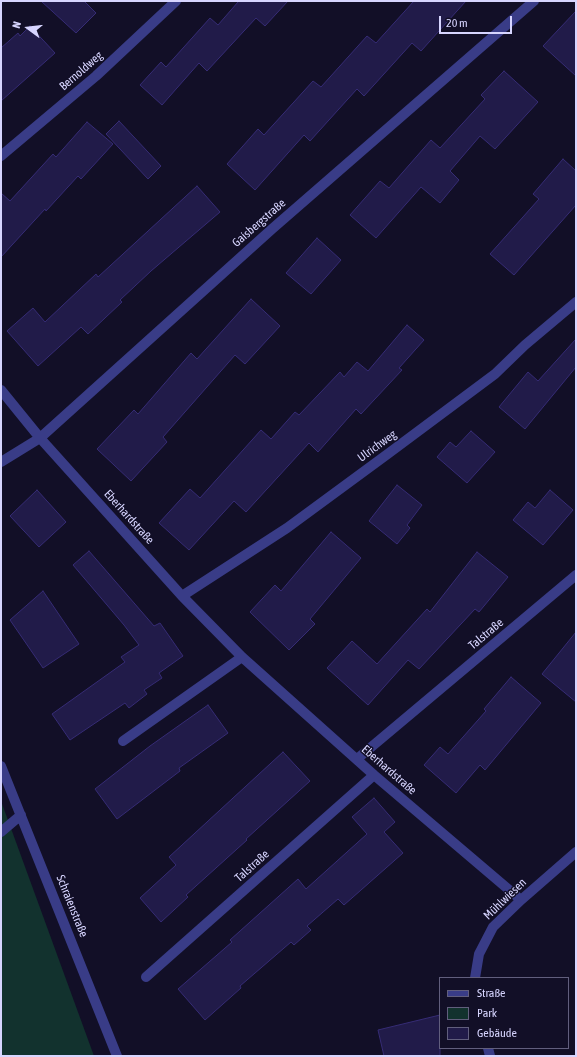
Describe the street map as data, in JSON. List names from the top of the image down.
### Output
{
  "streets": {
    "street": [
      "Bernoldweg",
      "Gaisbergstraße",
      "Ulrichweg",
      "Eberhardstraße",
      "Talstraße",
      "Mühlwiesen",
      "Schraienstraße"
    ]
  },
  "crossings": [
    ["Gaisbergstraße", "Eberhardstraße"],
    ["Ulrichweg", "Eberhardstraße"],
    ["Eberhardstraße", "Talstraße"],
    ["Eberhardstraße", "Mühlwiesen"]
  ],
  "legend": ["Straße", "Park", "Gebäude"],
  "scale_bar": "20 m",
  "north": "left"
}
